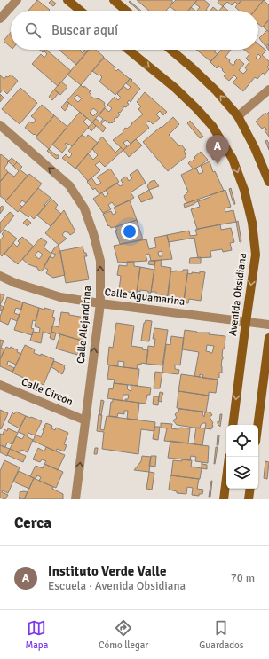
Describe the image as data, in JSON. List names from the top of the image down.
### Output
{
  "streets": {
    "street": [
      "Avenida Obsidiana",
      "Calle Aguamarina",
      "Calle Alejandrina",
      "Calle Circón"
    ]
  },
  "crossings": [
    ["Avenida Obsidiana", "Calle Aguamarina"],
    ["Calle Aguamarina", "Calle Alejandrina"],
    ["Calle Alejandrina", "Calle Circón"]
  ],
  "one_way": ["Calle Alejandrina"],
  "page": {
    "search": "Buscar aquí",
    "pins": "A",
    "heading": "Cerca",
    "list": [
      {
        "mark": "A",
        "name": "Instituto Verde Valle",
        "note": "Escuela · Avenida Obsidiana",
        "value": "70 m"
      }
    ],
    "nav": ["Mapa", "Cómo llegar", "Guardados"]
  }
}
